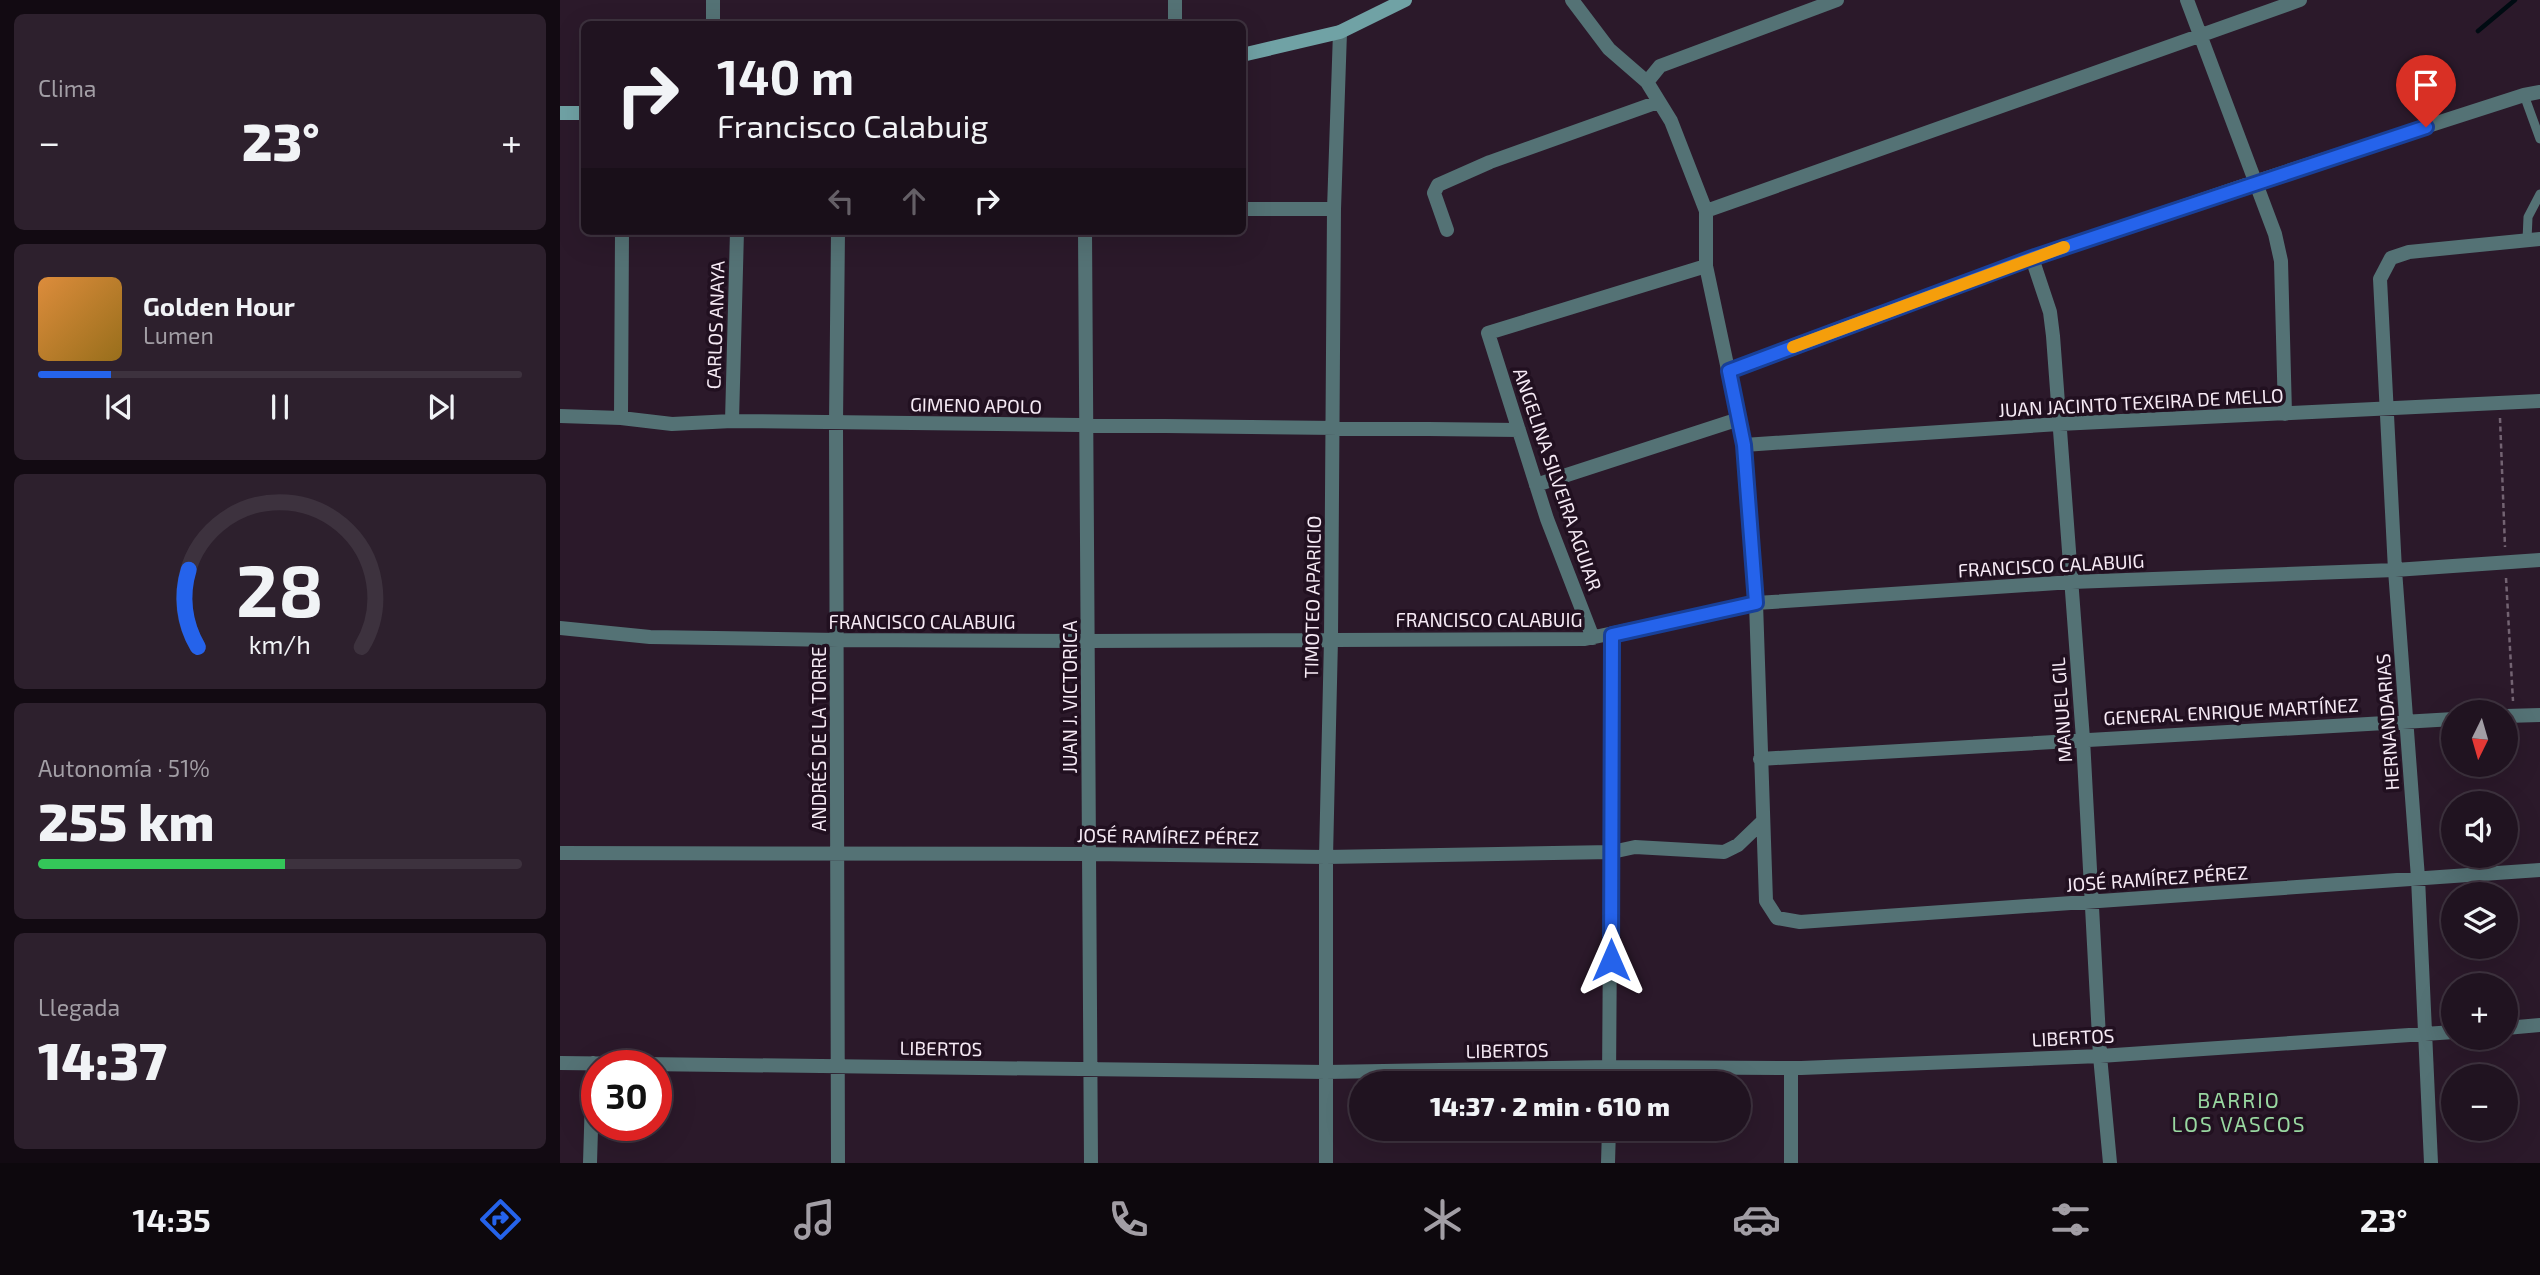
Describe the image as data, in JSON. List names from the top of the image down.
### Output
{
  "streets": {
    "street": [
      "CARLOS ANAYA",
      "JUAN JACINTO TEXEIRA DE MELLO",
      "GIMENO APOLO",
      "ANGELINA SILVEIRA AGUIAR",
      "FRANCISCO CALABUIG",
      "TIMOTEO APARICIO",
      "JUAN J. VICTORICA",
      "MANUEL GIL",
      "GENERAL ENRIQUE MARTÍNEZ",
      "HERNANDARIAS",
      "ANDRÉS DE LA TORRE",
      "JOSÉ RAMÍREZ PÉREZ",
      "LIBERTOS"
    ]
  },
  "crossings": [
    ["CARLOS ANAYA", "GIMENO APOLO"],
    ["JUAN JACINTO TEXEIRA DE MELLO", "MANUEL GIL"],
    ["JUAN JACINTO TEXEIRA DE MELLO", "HERNANDARIAS"],
    ["GIMENO APOLO", "ANGELINA SILVEIRA AGUIAR"],
    ["GIMENO APOLO", "TIMOTEO APARICIO"],
    ["GIMENO APOLO", "JUAN J. VICTORICA"],
    ["GIMENO APOLO", "ANDRÉS DE LA TORRE"],
    ["ANGELINA SILVEIRA AGUIAR", "FRANCISCO CALABUIG"],
    ["FRANCISCO CALABUIG", "TIMOTEO APARICIO"],
    ["FRANCISCO CALABUIG", "JUAN J. VICTORICA"],
    ["FRANCISCO CALABUIG", "MANUEL GIL"],
    ["FRANCISCO CALABUIG", "HERNANDARIAS"],
    ["FRANCISCO CALABUIG", "ANDRÉS DE LA TORRE"],
    ["TIMOTEO APARICIO", "JOSÉ RAMÍREZ PÉREZ"],
    ["TIMOTEO APARICIO", "LIBERTOS"],
    ["JUAN J. VICTORICA", "JOSÉ RAMÍREZ PÉREZ"],
    ["JUAN J. VICTORICA", "LIBERTOS"],
    ["MANUEL GIL", "GENERAL ENRIQUE MARTÍNEZ"],
    ["MANUEL GIL", "JOSÉ RAMÍREZ PÉREZ"],
    ["MANUEL GIL", "LIBERTOS"],
    ["GENERAL ENRIQUE MARTÍNEZ", "HERNANDARIAS"],
    ["HERNANDARIAS", "JOSÉ RAMÍREZ PÉREZ"],
    ["HERNANDARIAS", "LIBERTOS"],
    ["ANDRÉS DE LA TORRE", "JOSÉ RAMÍREZ PÉREZ"],
    ["ANDRÉS DE LA TORRE", "LIBERTOS"]
  ],
  "districts": ["BARRIO LOS VASCOS"],
  "north": "bottom",
  "page": {
    "tile": [
      "Clima",
      ["Autonomía · 51%", "255 km"],
      ["Llegada", "14:37"]
    ],
    "turn": ["140 m", "Francisco Calabuig"],
    "heat": ["−", "23°", "+"],
    "song": ["Golden Hour", "Lumen"],
    "map_buttons": ["+", "−"],
    "limit": "30",
    "trip": "14:37 · 2 min · 610 m",
    "tabs": ["14:35", "23°"],
    "gauge": ["28", "km/h"]
  }
}
